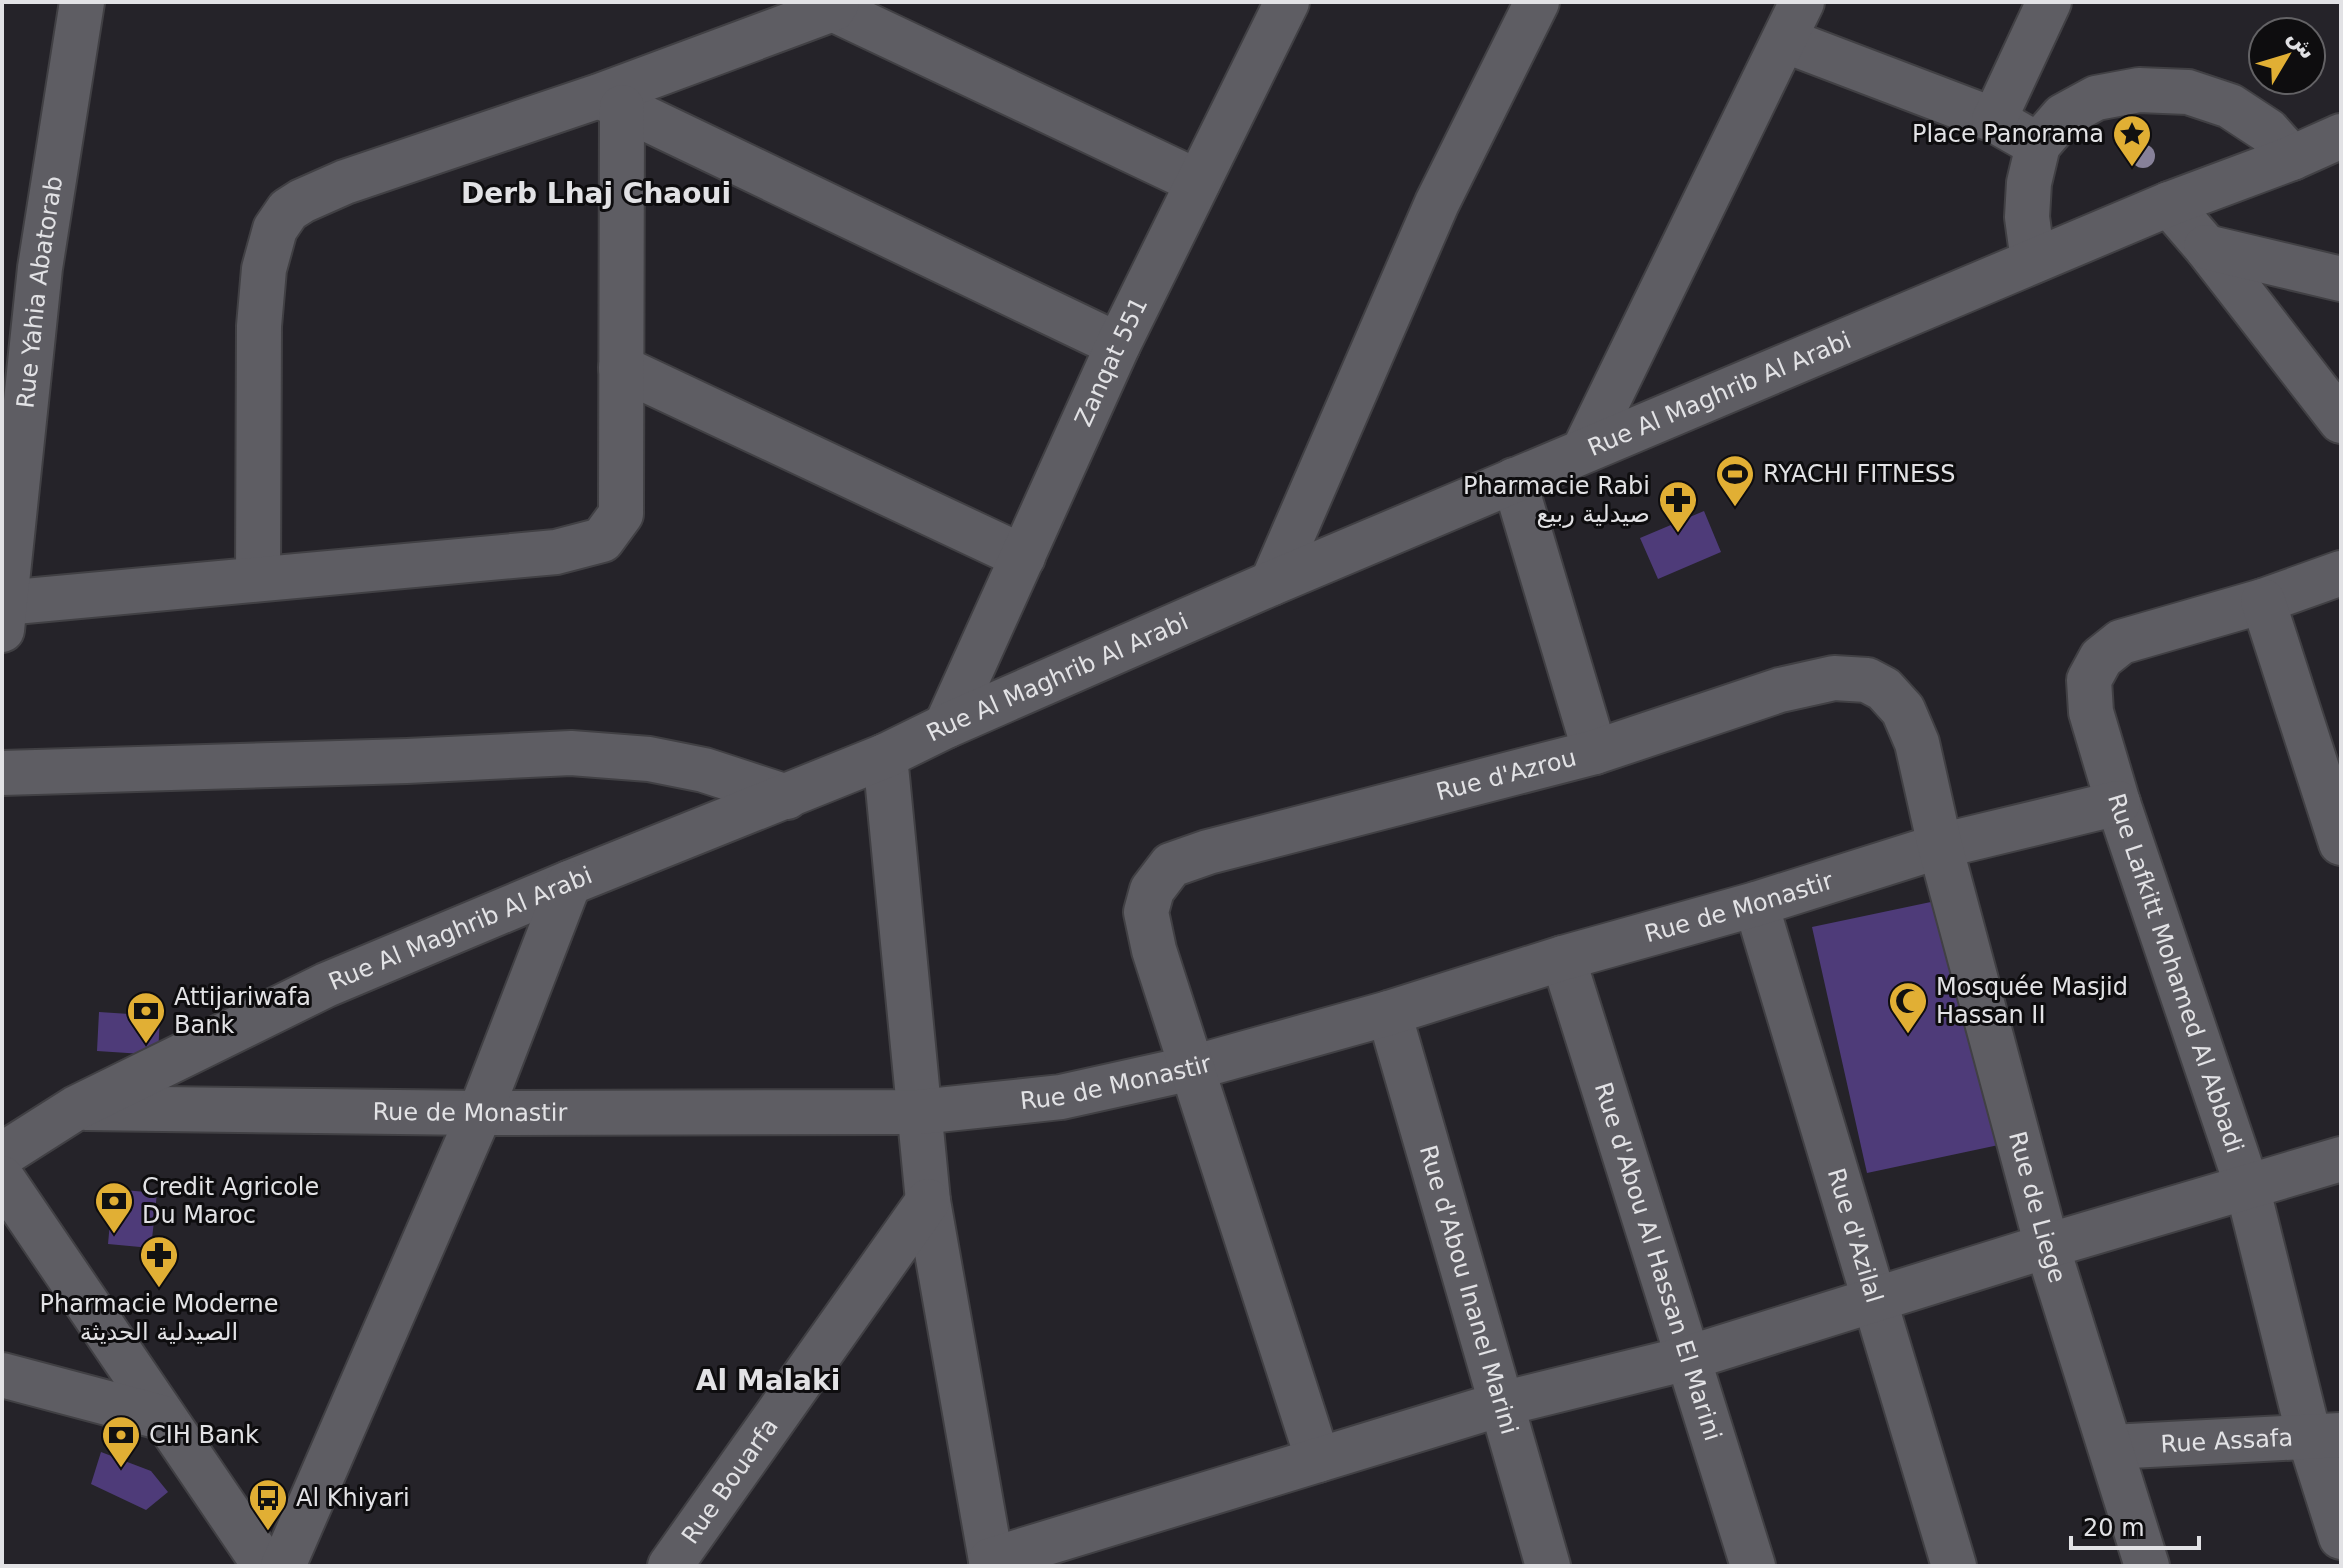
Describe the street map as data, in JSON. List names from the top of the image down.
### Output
{
  "streets": {
    "street": [
      "Rue Yahia Abatorab",
      "Zanqat 551",
      "Rue Al Maghrib Al Arabi",
      "Rue d'Azrou",
      "Rue de Monastir",
      "Rue Lafkitt Mohamed Al Abbadi",
      "Rue de Liege",
      "Rue d'Azilal",
      "Rue d'Abou Al Hassan El Marini",
      "Rue d'Abou Inanel Marini",
      "Rue Assafa",
      "Rue Bouarfa"
    ]
  },
  "crossings": [
    ["Zanqat 551", "Rue Al Maghrib Al Arabi"],
    ["Rue Al Maghrib Al Arabi", "Rue de Monastir"],
    ["Rue d'Azrou", "Rue de Monastir"],
    ["Rue d'Azrou", "Rue de Liege"],
    ["Rue de Monastir", "Rue Lafkitt Mohamed Al Abbadi"],
    ["Rue de Monastir", "Rue de Liege"],
    ["Rue de Monastir", "Rue d'Azilal"],
    ["Rue de Monastir", "Rue d'Abou Al Hassan El Marini"],
    ["Rue de Monastir", "Rue d'Abou Inanel Marini"],
    ["Rue Lafkitt Mohamed Al Abbadi", "Rue Assafa"],
    ["Rue de Liege", "Rue Assafa"]
  ],
  "districts": ["Derb Lhaj Chaoui", "Al Malaki"],
  "places": {
    "place": ["Place Panorama"],
    "sports": ["RYACHI FITNESS"],
    "pharmacy": ["Pharmacie Rabi صيدلية ربيع", "Pharmacie Moderne الصيدلية الحديثة"],
    "mosque": ["Mosquée Masjid Hassan II"],
    "bank": ["Attijariwafa Bank", "Credit Agricole Du Maroc", "CIH Bank"],
    "bus stop": ["Al Khiyari"]
  },
  "scale_bar": "20 m",
  "north": "top right"
}
